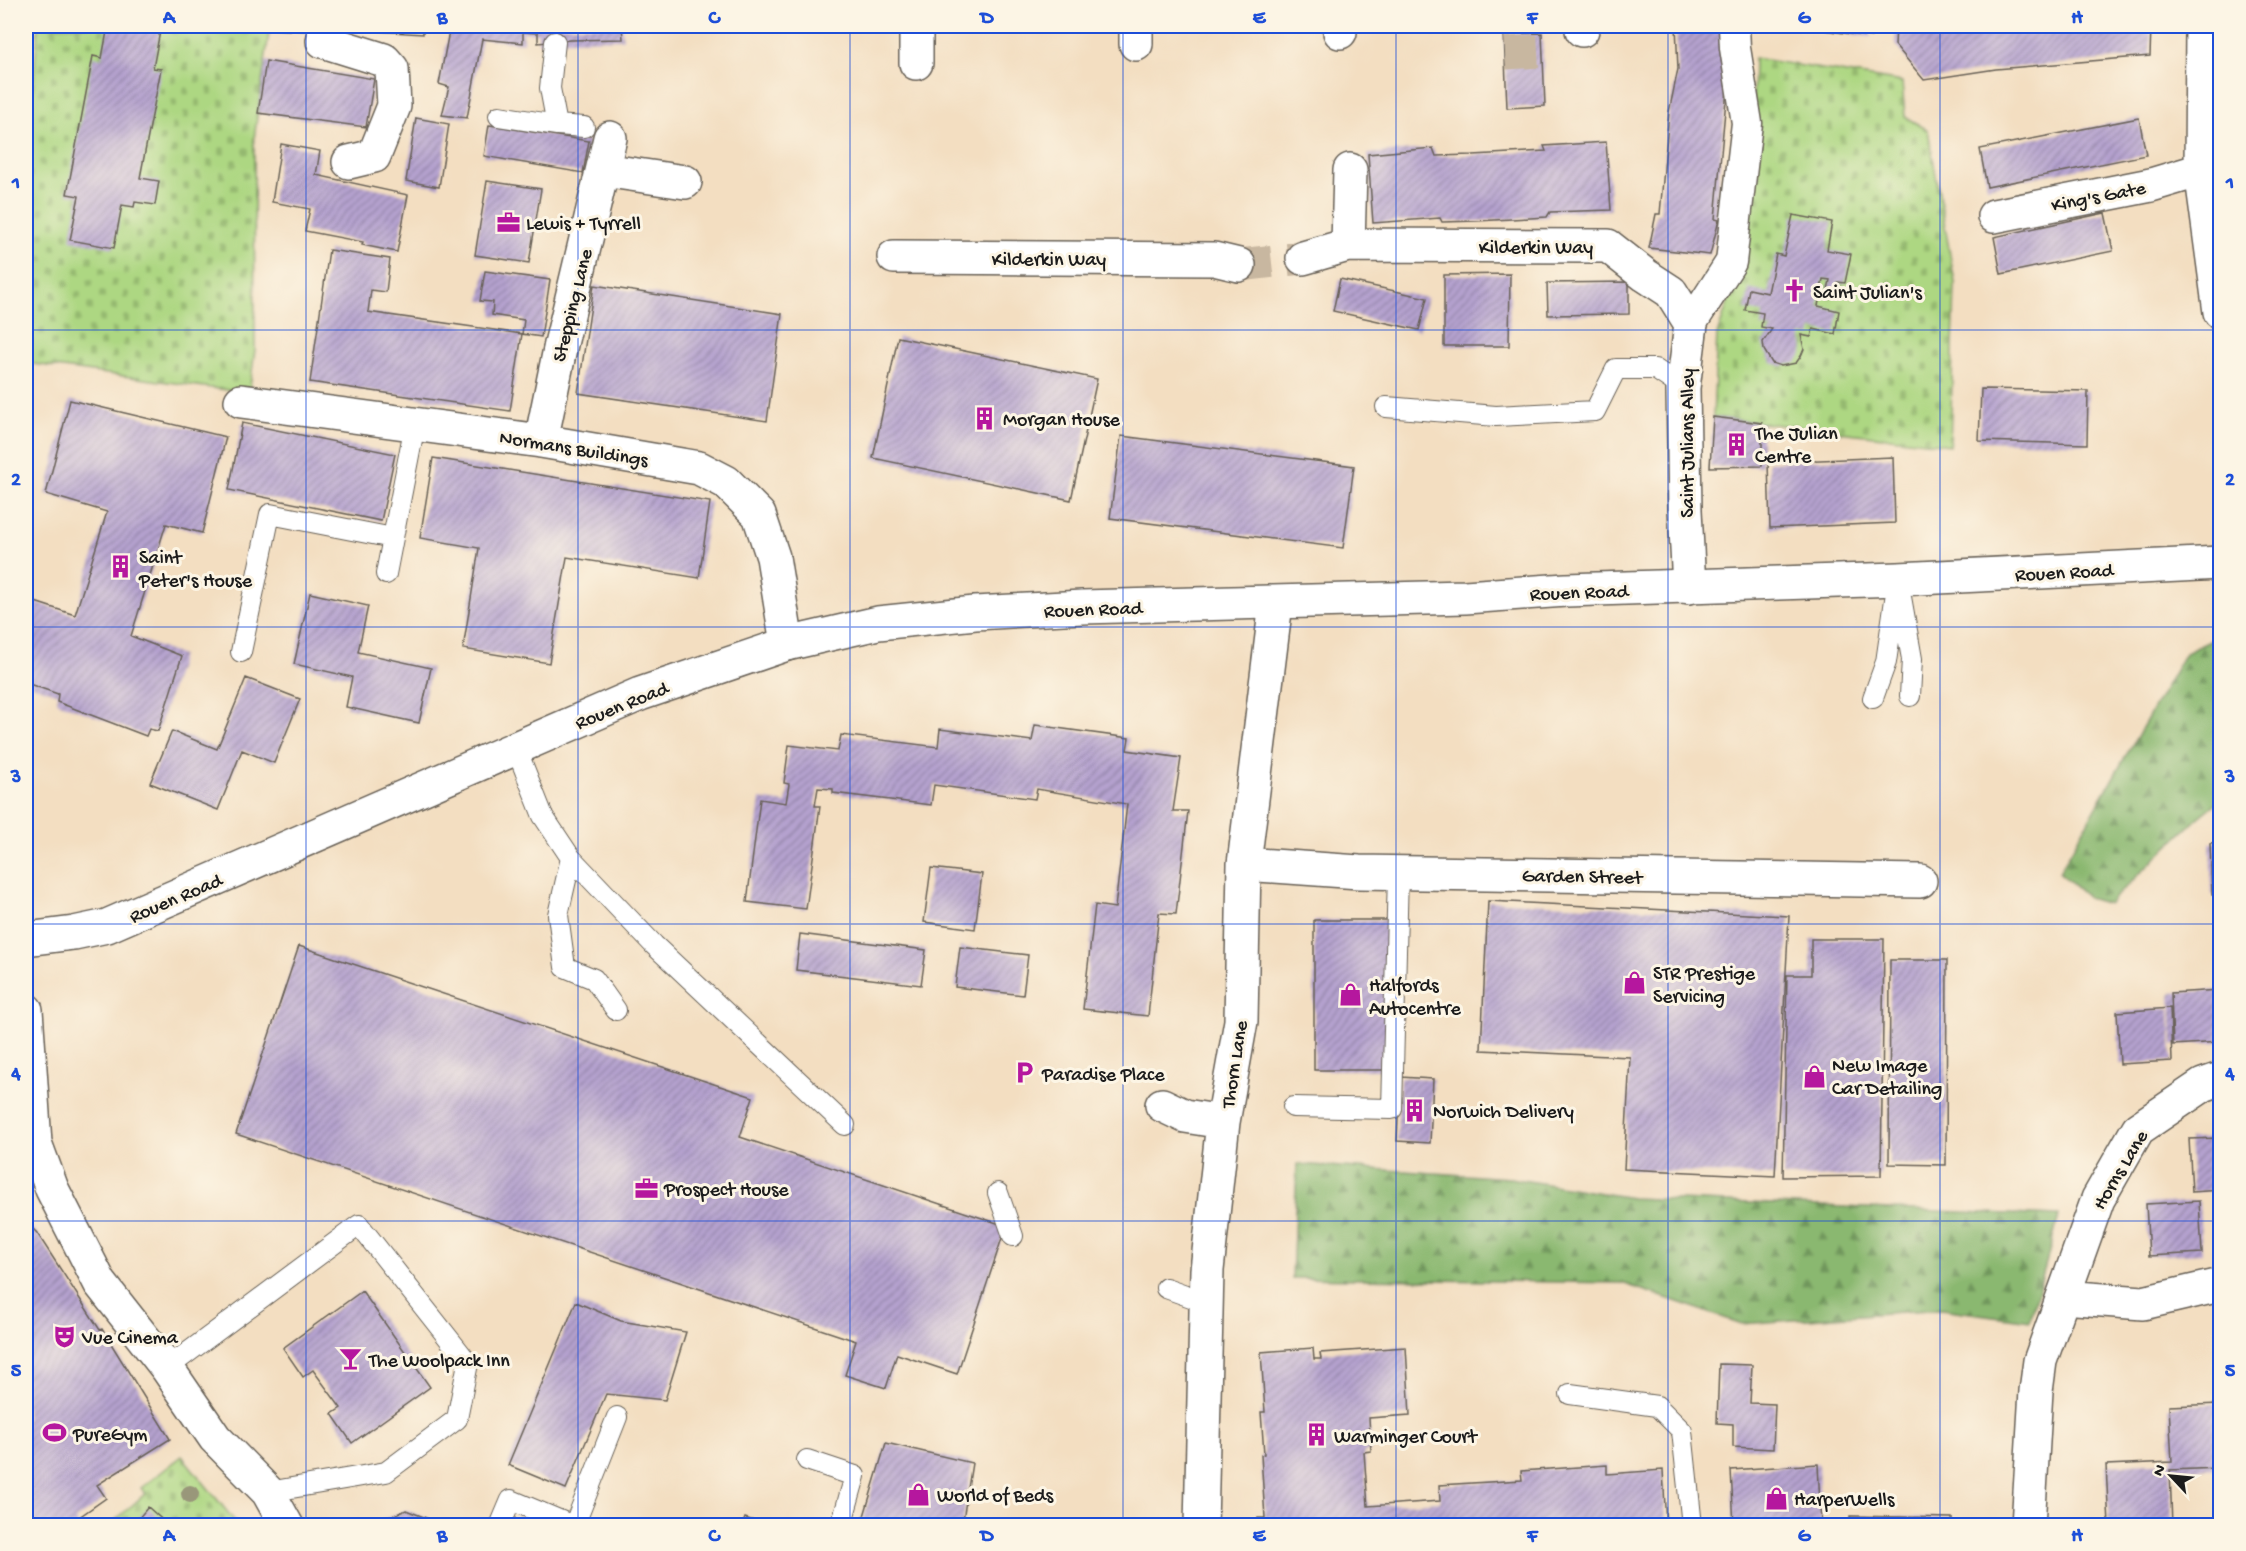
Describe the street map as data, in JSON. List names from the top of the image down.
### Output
{
  "streets": {
    "street": [
      "King's Gate",
      "Kilderkin Way",
      "Stepping Lane",
      "Saint Julians Alley",
      "Normans Buildings",
      "Rouen Road",
      "Garden Street",
      "Thorn Lane",
      "Horns Lane"
    ]
  },
  "crossings": [
    ["Kilderkin Way", "Saint Julians Alley"],
    ["Stepping Lane", "Normans Buildings"],
    ["Saint Julians Alley", "Rouen Road"],
    ["Normans Buildings", "Rouen Road"],
    ["Rouen Road", "Thorn Lane"],
    ["Garden Street", "Thorn Lane"]
  ],
  "places": {
    "office": ["Lewis + Tyrrell", "Prospect House"],
    "church": ["Saint Julian's"],
    "building": [
      "Morgan House",
      "The Julian Centre",
      "Saint Peter's House",
      "Norwich Delivery",
      "Warminger Court"
    ],
    "shop": [
      "STR Prestige Servicing",
      "Halfords Autocentre",
      "New Image Car Detailing",
      "World of Beds",
      "HarperWells"
    ],
    "parking": ["Paradise Place"],
    "theatre": ["Vue Cinema"],
    "bar": ["The Woolpack Inn"],
    "sports": ["PureGym"]
  },
  "north": "top left",
  "grid": {
    "columns": [
      "A",
      "B",
      "C",
      "D",
      "E",
      "F",
      "G",
      "H"
    ],
    "rows": [
      "1",
      "2",
      "3",
      "4",
      "5"
    ]
  }
}
